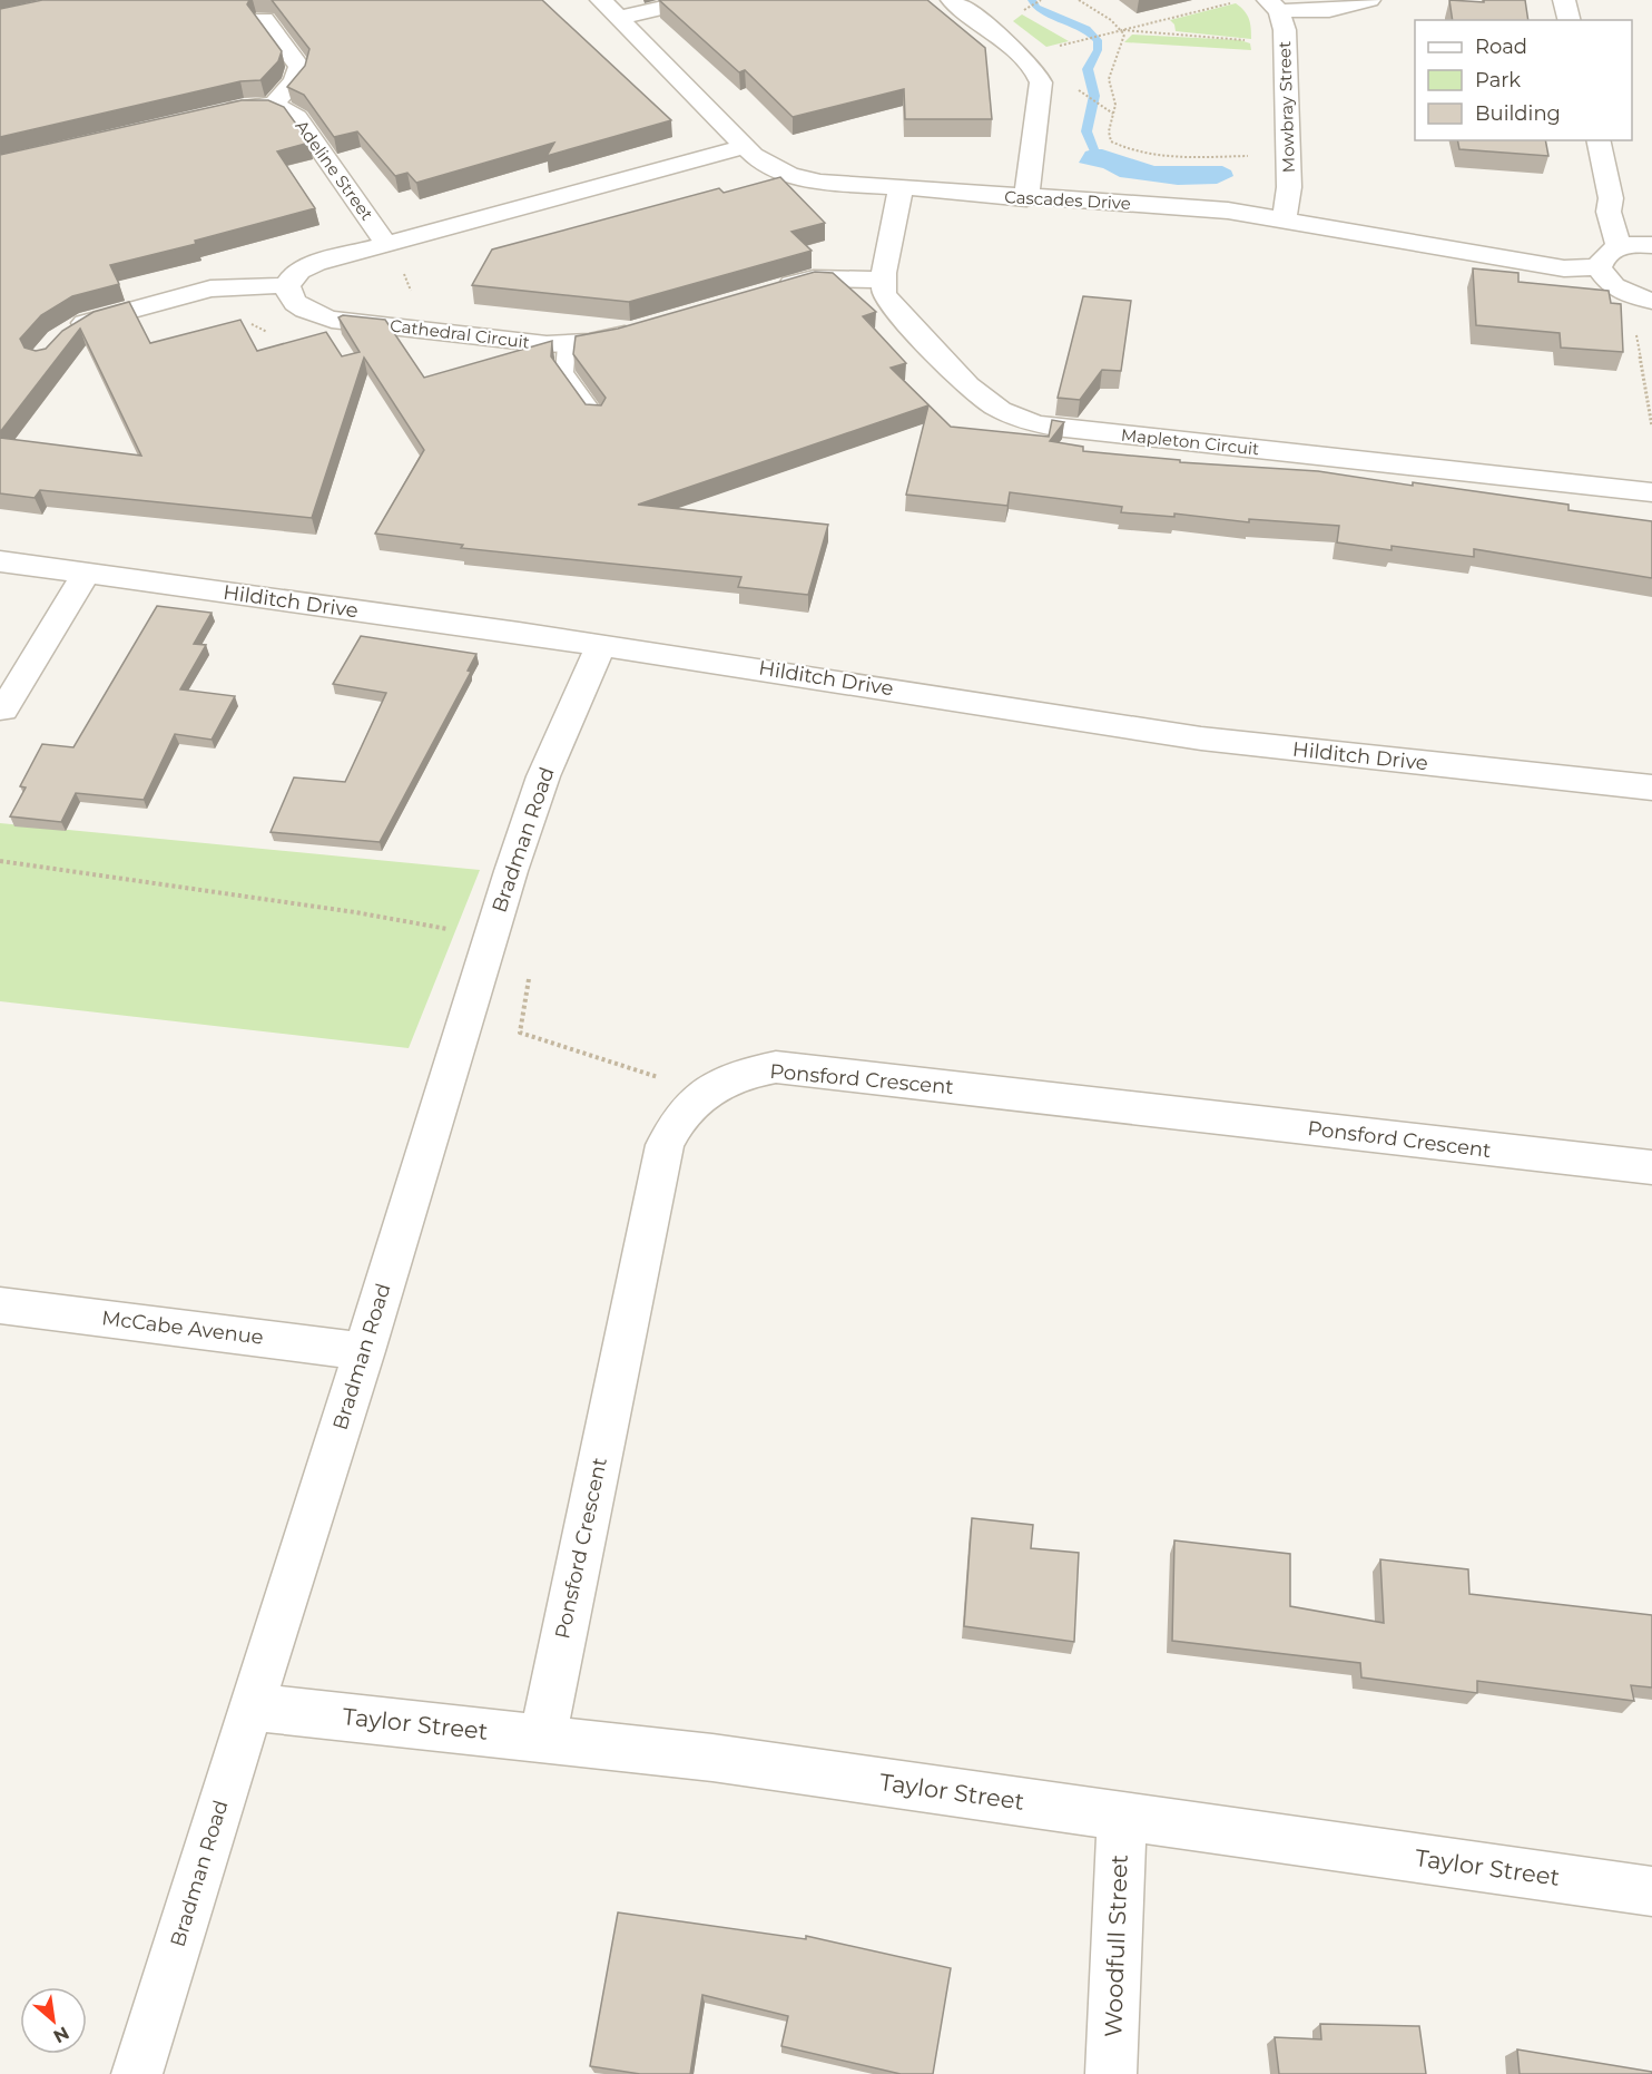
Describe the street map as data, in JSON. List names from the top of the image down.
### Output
{
  "streets": {
    "street": [
      "Mowbray Street",
      "Adeline Street",
      "Cascades Drive",
      "Cathedral Circuit",
      "Mapleton Circuit",
      "Hilditch Drive",
      "Bradman Road",
      "Ponsford Crescent",
      "McCabe Avenue",
      "Taylor Street",
      "Woodfull Street"
    ]
  },
  "crossings": [
    ["Mowbray Street", "Cascades Drive"],
    ["Hilditch Drive", "Bradman Road"],
    ["Bradman Road", "McCabe Avenue"],
    ["Bradman Road", "Taylor Street"],
    ["Ponsford Crescent", "Taylor Street"],
    ["Taylor Street", "Woodfull Street"]
  ],
  "legend": ["Road", "Park", "Building"],
  "north": "bottom right"
}
